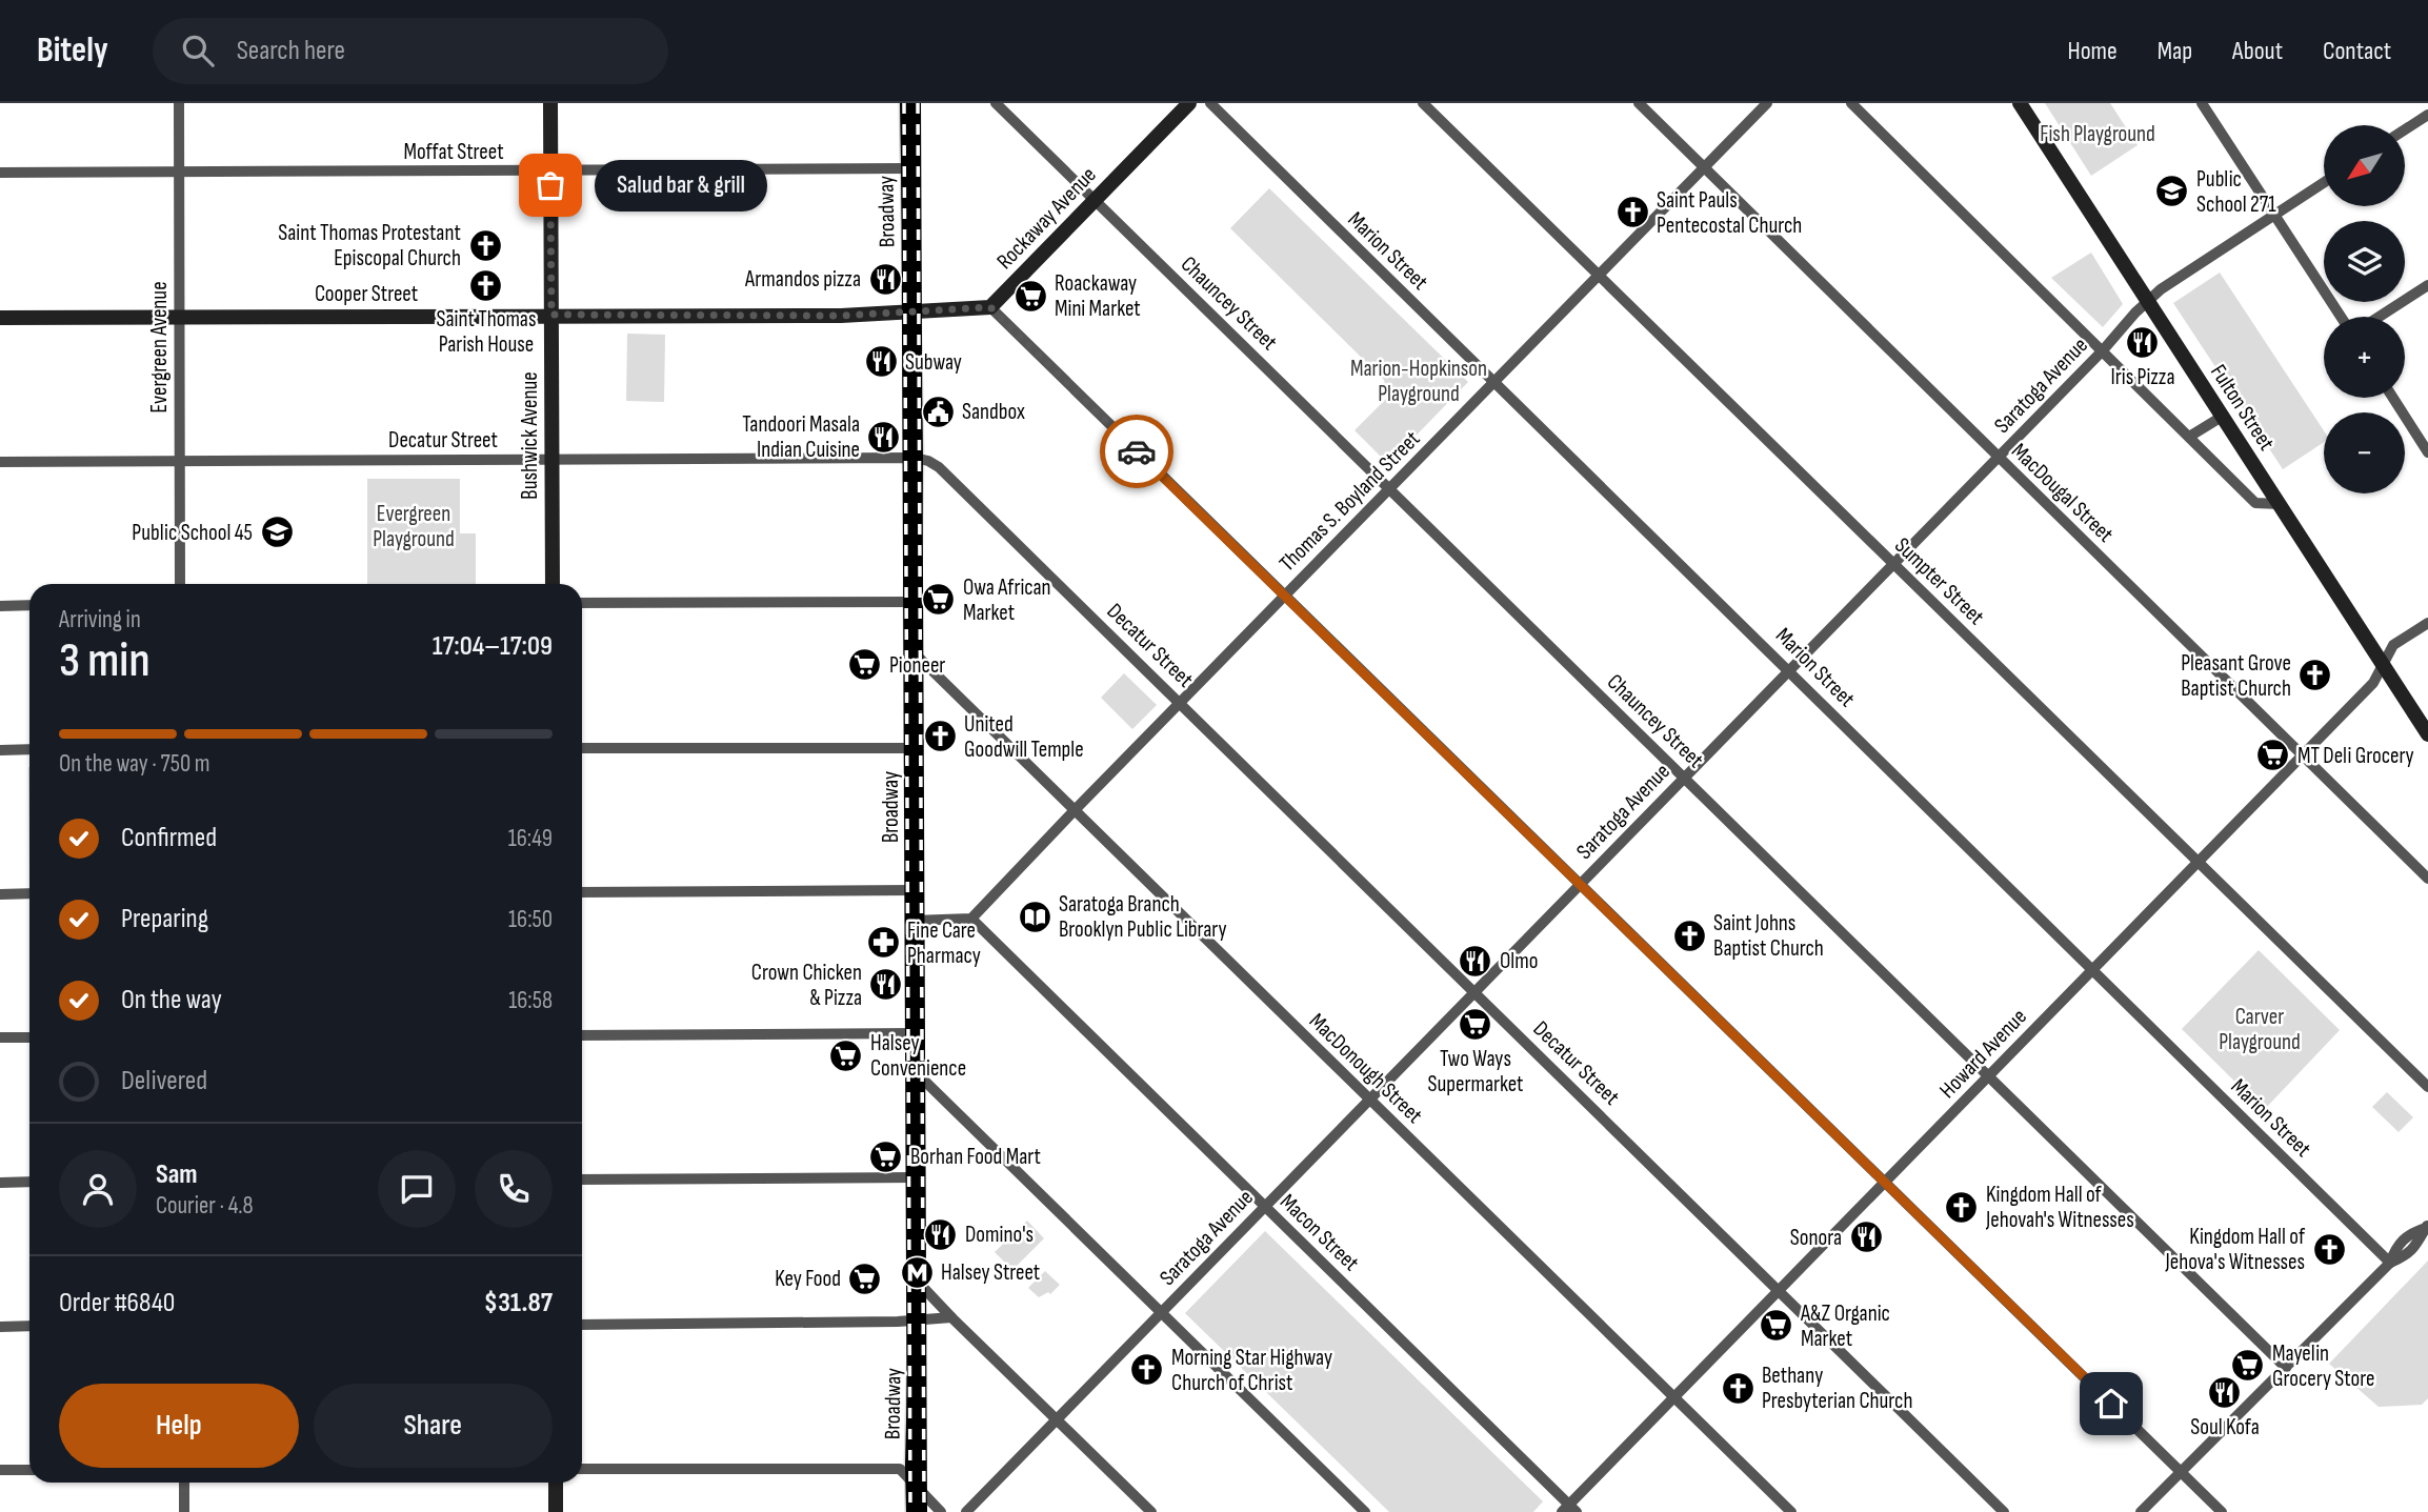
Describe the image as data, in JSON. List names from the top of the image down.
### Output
{
  "streets": {
    "main road": [
      "Broadway",
      "Rockaway Avenue",
      "Cooper Street",
      "Fulton Street",
      "Bushwick Avenue"
    ],
    "street": [
      "Moffat Street",
      "Marion Street",
      "Chauncey Street",
      "Evergreen Avenue",
      "Saratoga Avenue",
      "Decatur Street",
      "MacDougal Street",
      "Thomas S. Boyland Street",
      "Sumpter Street",
      "Howard Avenue",
      "MacDonough Street",
      "Macon Street"
    ]
  },
  "crossings": [
    ["Moffat Street", "Broadway"],
    ["Moffat Street", "Evergreen Avenue"],
    ["Moffat Street", "Bushwick Avenue"],
    ["Broadway", "Cooper Street"],
    ["Broadway", "Decatur Street"],
    ["Broadway", "MacDonough Street"],
    ["Rockaway Avenue", "Chauncey Street"],
    ["Marion Street", "Saratoga Avenue"],
    ["Marion Street", "Thomas S. Boyland Street"],
    ["Marion Street", "Howard Avenue"],
    ["Cooper Street", "Evergreen Avenue"],
    ["Cooper Street", "Bushwick Avenue"],
    ["Chauncey Street", "Saratoga Avenue"],
    ["Chauncey Street", "Thomas S. Boyland Street"],
    ["Chauncey Street", "Howard Avenue"],
    ["Evergreen Avenue", "Decatur Street"],
    ["Saratoga Avenue", "Fulton Street"],
    ["Saratoga Avenue", "Decatur Street"],
    ["Saratoga Avenue", "MacDougal Street"],
    ["Saratoga Avenue", "Sumpter Street"],
    ["Saratoga Avenue", "MacDonough Street"],
    ["Saratoga Avenue", "Macon Street"],
    ["Fulton Street", "Howard Avenue"],
    ["Bushwick Avenue", "Decatur Street"],
    ["Decatur Street", "Thomas S. Boyland Street"],
    ["Decatur Street", "Howard Avenue"],
    ["MacDougal Street", "Thomas S. Boyland Street"],
    ["MacDougal Street", "Howard Avenue"],
    ["Thomas S. Boyland Street", "Sumpter Street"],
    ["Thomas S. Boyland Street", "MacDonough Street"],
    ["Thomas S. Boyland Street", "Macon Street"],
    ["Sumpter Street", "Howard Avenue"],
    ["Howard Avenue", "MacDonough Street"],
    ["Howard Avenue", "Macon Street"]
  ],
  "parks": [
    "Fish Playground",
    "Marion-Hopkinson Playground",
    "Evergreen Playground",
    "Carver Playground"
  ],
  "places": {
    "other": ["Salud bar & grill"],
    "school or university": ["Public School 271", "Public School 45"],
    "church": [
      "Saint Pauls Pentecostal Church",
      "Saint Thomas Protestant Episcopal Church",
      "Saint Thomas Parish House",
      "Pleasant Grove Baptist Church",
      "United Goodwill Temple",
      "Saint Johns Baptist Church",
      "Kingdom Hall of Jehovah's Witnesses",
      "Kingdom Hall of Jehova's Witnesses",
      "Morning Star Highway Church of Christ",
      "Bethany Presbyterian Church"
    ],
    "restaurant": [
      "Armandos pizza",
      "Iris Pizza",
      "Subway",
      "Tandoori Masala Indian Cuisine",
      "Olmo",
      "Crown Chicken & Pizza",
      "Domino's",
      "Sonora",
      "Soul Kofa"
    ],
    "supermarket": [
      "Roackaway Mini Market",
      "Owa African Market",
      "Pioneer",
      "MT Deli Grocery",
      "Two Ways Supermarket",
      "Halsey Convenience",
      "Borhan Food Mart",
      "Key Food",
      "A&Z Organic Market",
      "Mayelin Grocery Store"
    ],
    "public building": ["Sandbox"],
    "library": ["Saratoga Branch Brooklyn Public Library"],
    "pharmacy": ["Fine Care Pharmacy"],
    "metro station": ["Halsey Street"]
  },
  "north": "bottom left",
  "page": {
    "header": "Bitely",
    "search": "Search here",
    "nav": [
      "Home",
      "Map",
      "About",
      "Contact"
    ],
    "map_buttons": ["+", "−"],
    "bubble": "Salud bar & grill",
    "heading": ["3 min", "Arriving in", "17:04–17:09"],
    "panel": [
      "Sam",
      "Courier · 4.8",
      "Order #6840",
      "$31.87"
    ],
    "bar": "On the way · 750 m",
    "list": [
      ["Confirmed", "16:49"],
      ["Preparing", "16:50"],
      ["On the way", "16:58"],
      "Delivered"
    ],
    "buttons": ["Help", "Share"]
  }
}
